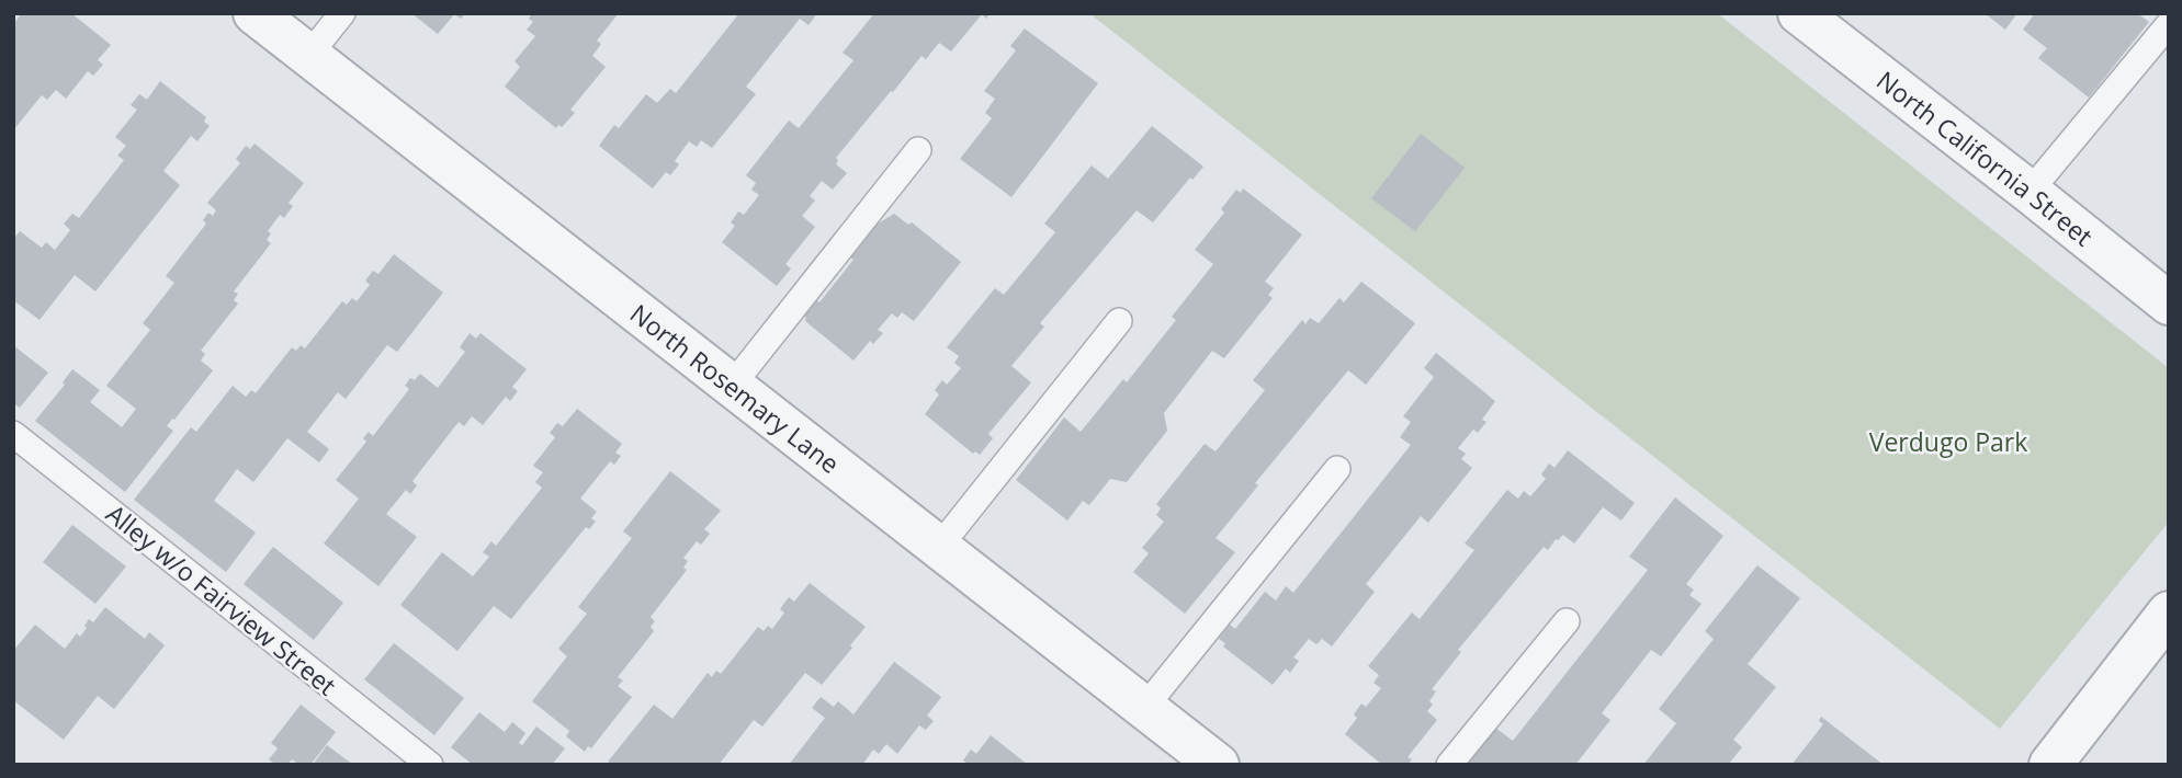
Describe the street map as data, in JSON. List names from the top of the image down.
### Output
{
  "streets": {
    "street": ["North California Street", "North Rosemary Lane"],
    "lane": ["Alley w/o Fairview Street"]
  },
  "parks": ["Verdugo Park"]
}
